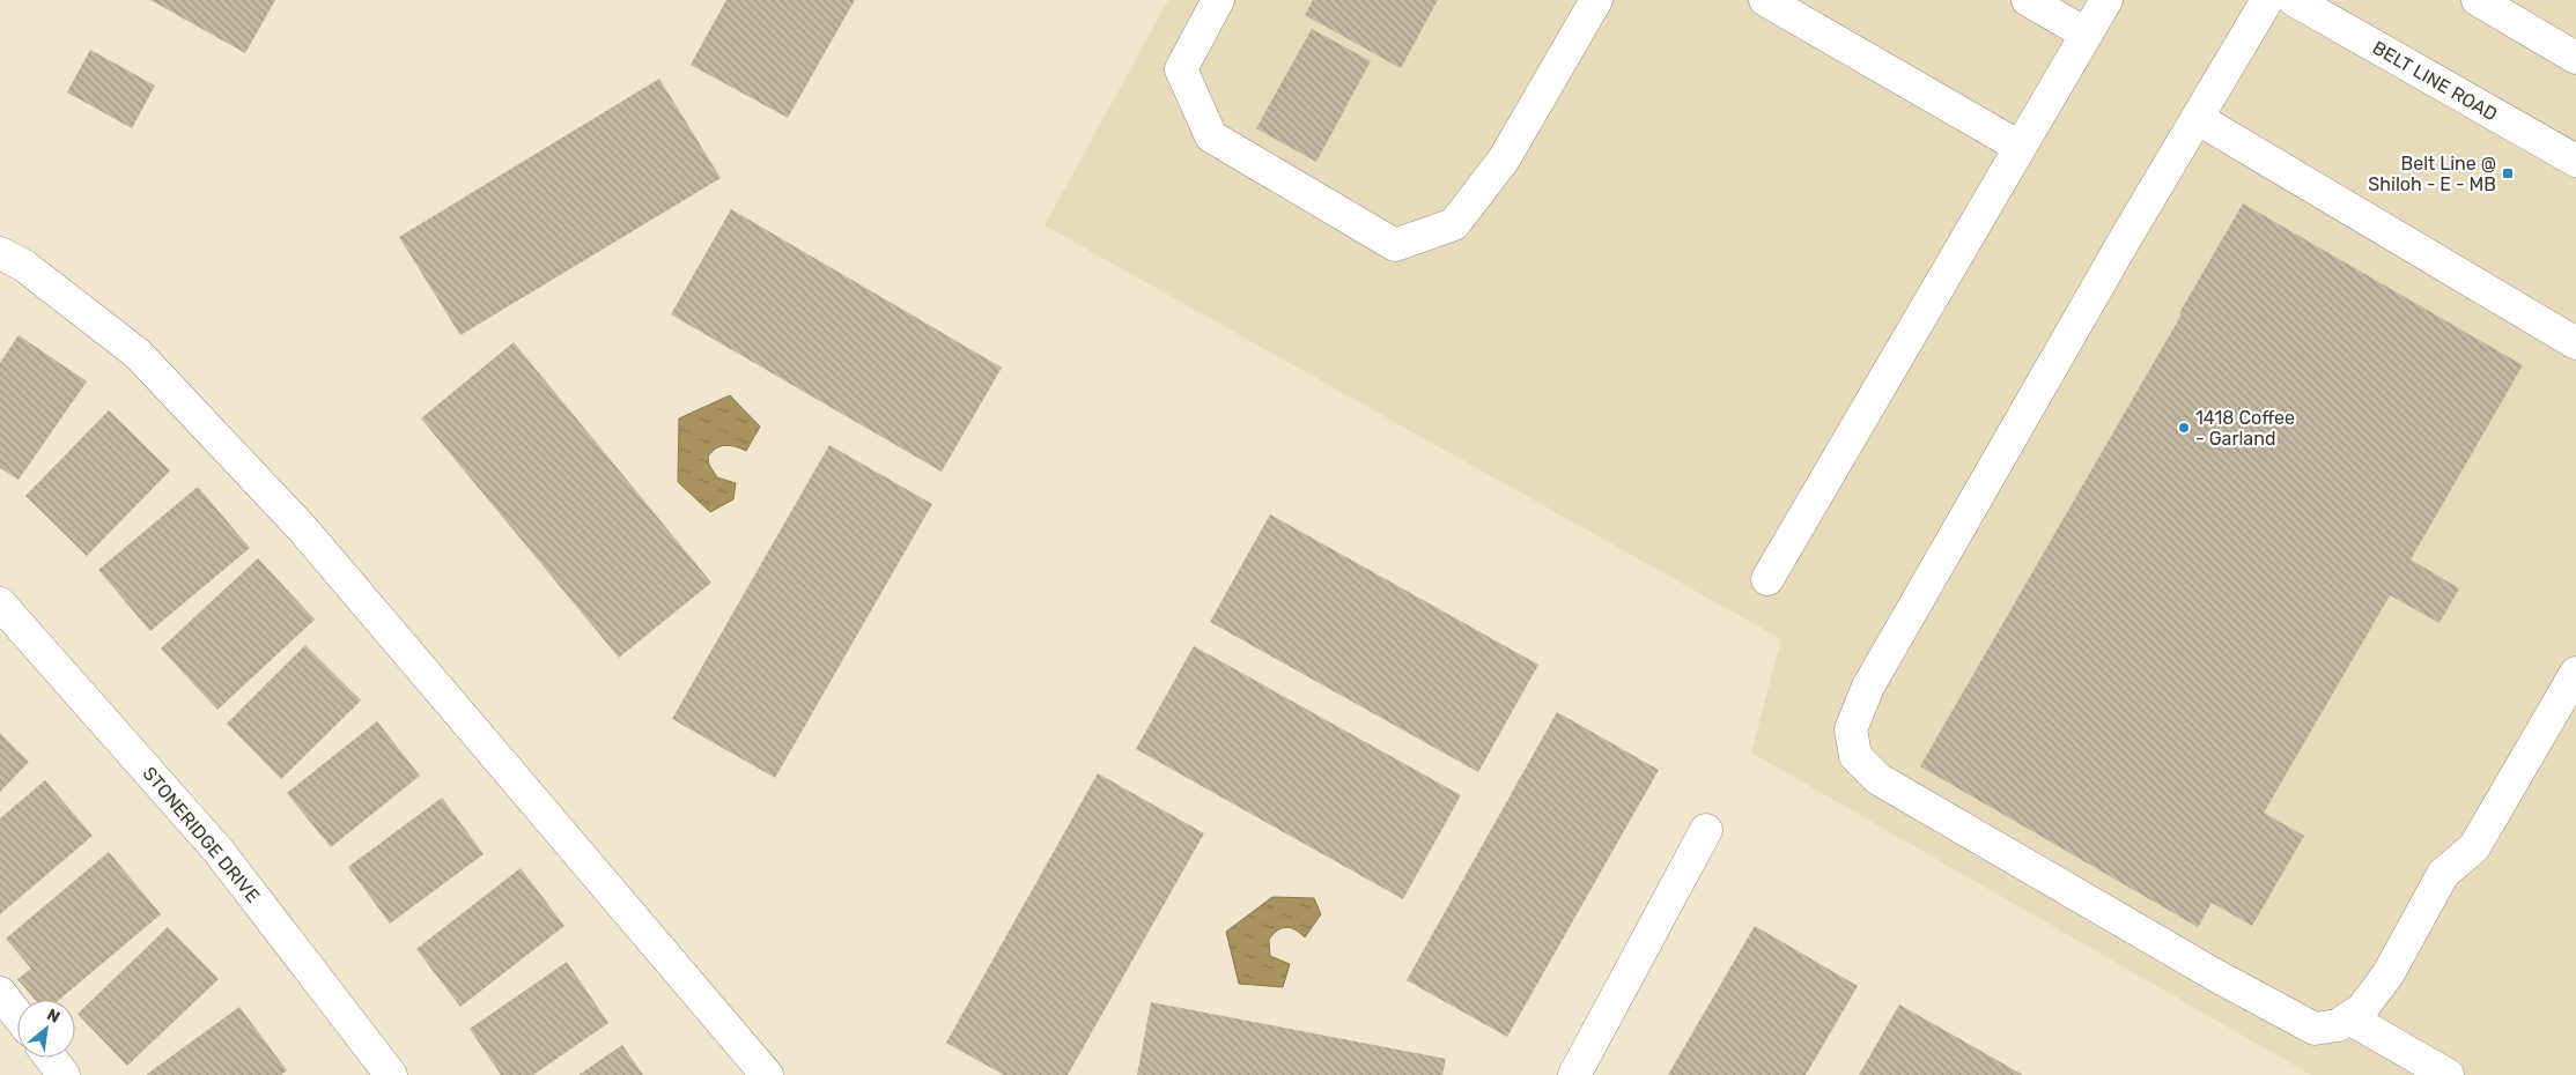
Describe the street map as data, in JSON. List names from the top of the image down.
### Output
{
  "streets": {
    "street": ["BELT LINE ROAD", "STONERIDGE DRIVE"]
  },
  "places": {
    "transit": ["Belt Line @ Shiloh - E - MB"],
    "other": ["1418 Coffee - Garland"]
  },
  "north": "top right"
}
